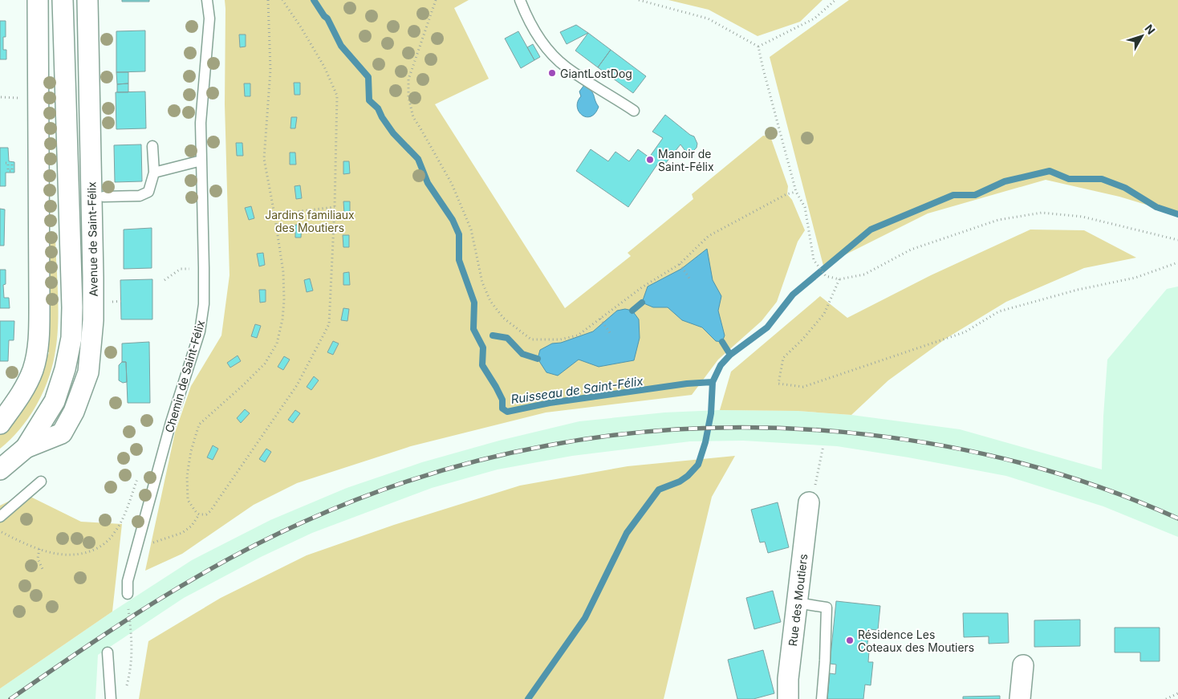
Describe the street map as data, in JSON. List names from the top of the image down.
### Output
{
  "streets": {
    "street": ["Avenue de Saint-Félix", "Rue des Moutiers"],
    "lane": ["Chemin de Saint-Félix"]
  },
  "water": ["Ruisseau de Saint-Félix"],
  "parks": ["Jardins familiaux des Moutiers"],
  "places": ["GiantLostDog", "Manoir de Saint-Félix", "Résidence Les Coteaux des Moutiers"],
  "north": "top right"
}
